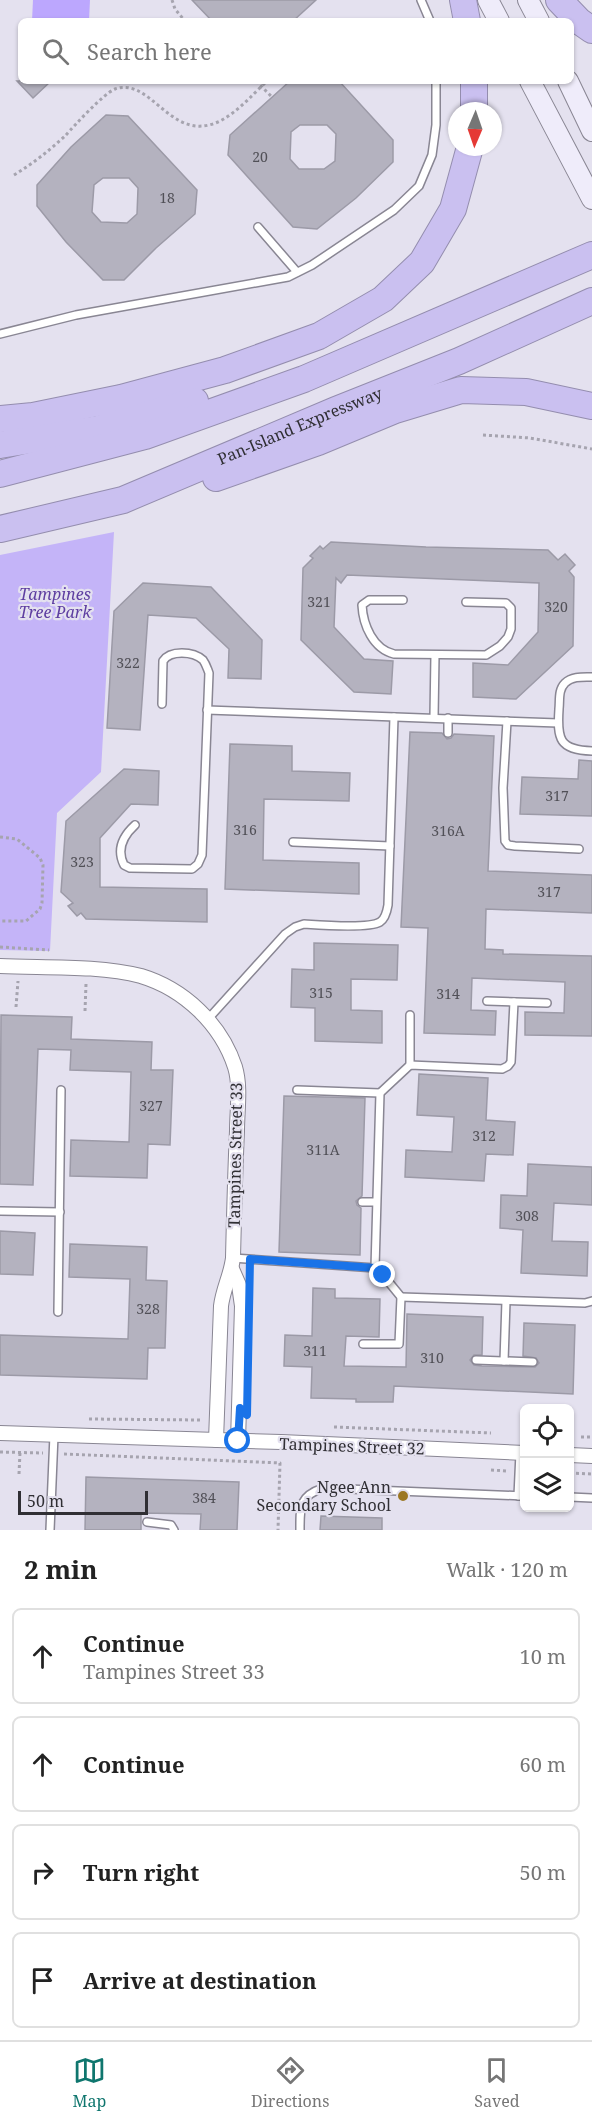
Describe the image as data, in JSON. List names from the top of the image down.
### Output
{
  "streets": {
    "highway": ["Pan-Island Expressway"],
    "street": ["Tampines Street 33", "Tampines Street 32"]
  },
  "crossings": [
    ["Tampines Street 33", "Tampines Street 32"]
  ],
  "parks": ["Tampines Tree Park"],
  "places": ["Ngee Ann Secondary School"],
  "house_numbers": [
    "20",
    "18",
    "321",
    "320",
    "322",
    "317",
    "316",
    "316A",
    "323",
    "317",
    "315",
    "314",
    "327",
    "312",
    "311A",
    "308",
    "328",
    "311",
    "310",
    "384"
  ],
  "scale_bar": "50 m",
  "north": "bottom",
  "page": {
    "search": "Search here",
    "scale": "50 m",
    "heading": ["2 min", "Walk · 120 m"],
    "list": [
      ["Continue", "Tampines Street 33", "10 m"],
      ["Continue", "60 m"],
      ["Turn right", "50 m"],
      "Arrive at destination"
    ],
    "nav": ["Map", "Directions", "Saved"]
  }
}
